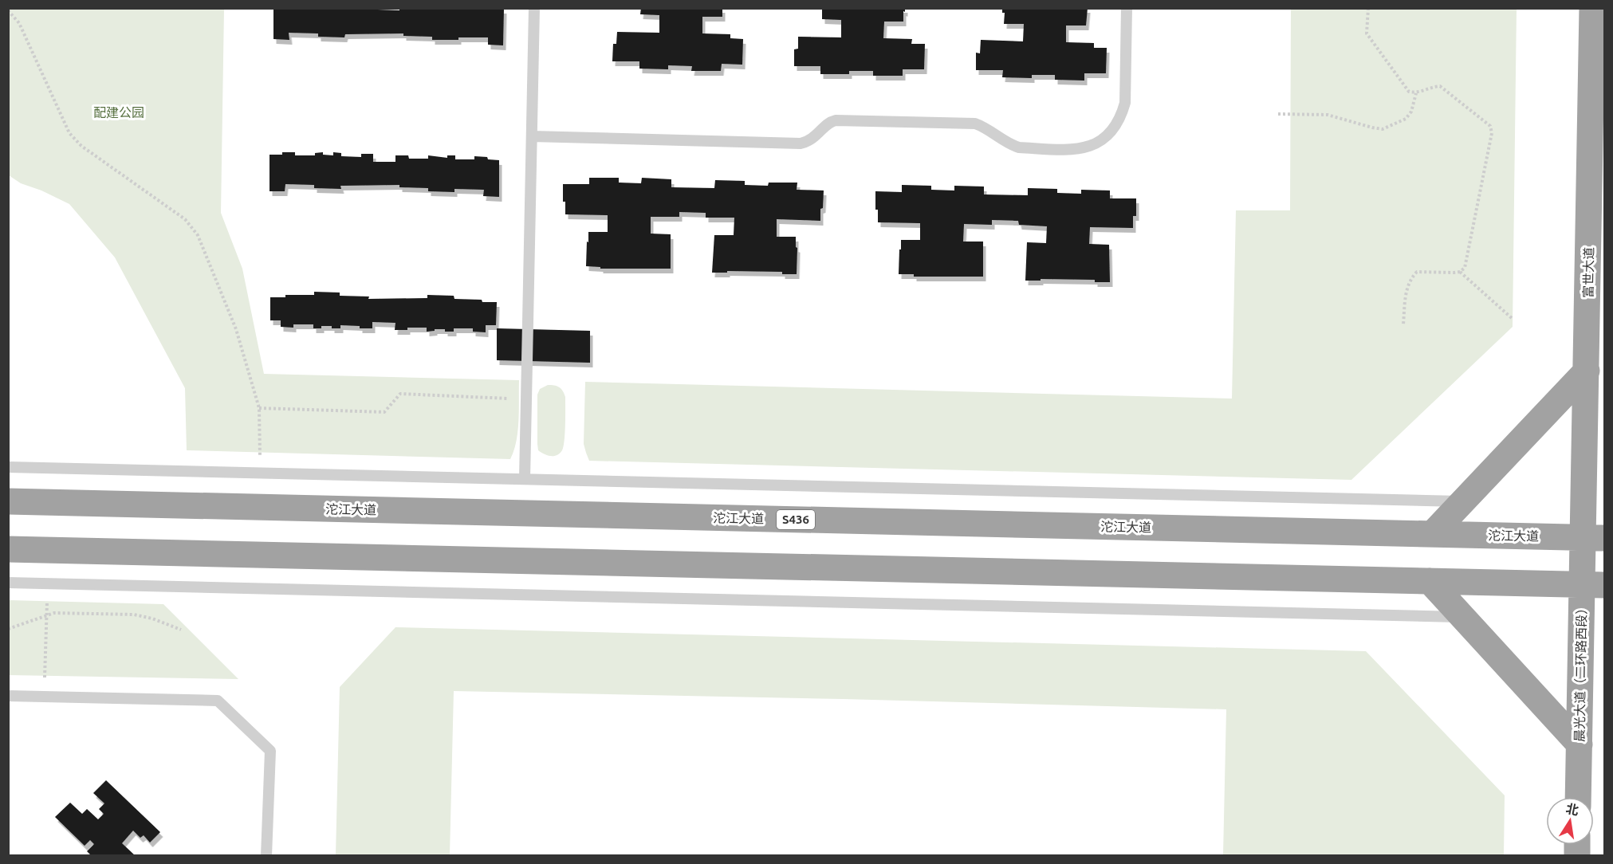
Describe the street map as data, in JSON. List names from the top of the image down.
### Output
{
  "streets": {
    "highway": [
      "富世大道",
      "沱江大道",
      "S436",
      "晨光大道（二环路西段）"
    ]
  },
  "crossings": [
    ["富世大道", "沱江大道"],
    ["富世大道", "晨光大道（二环路西段）"],
    ["沱江大道", "晨光大道（二环路西段）"]
  ],
  "parks": ["配建公园"],
  "north": "top"
}
